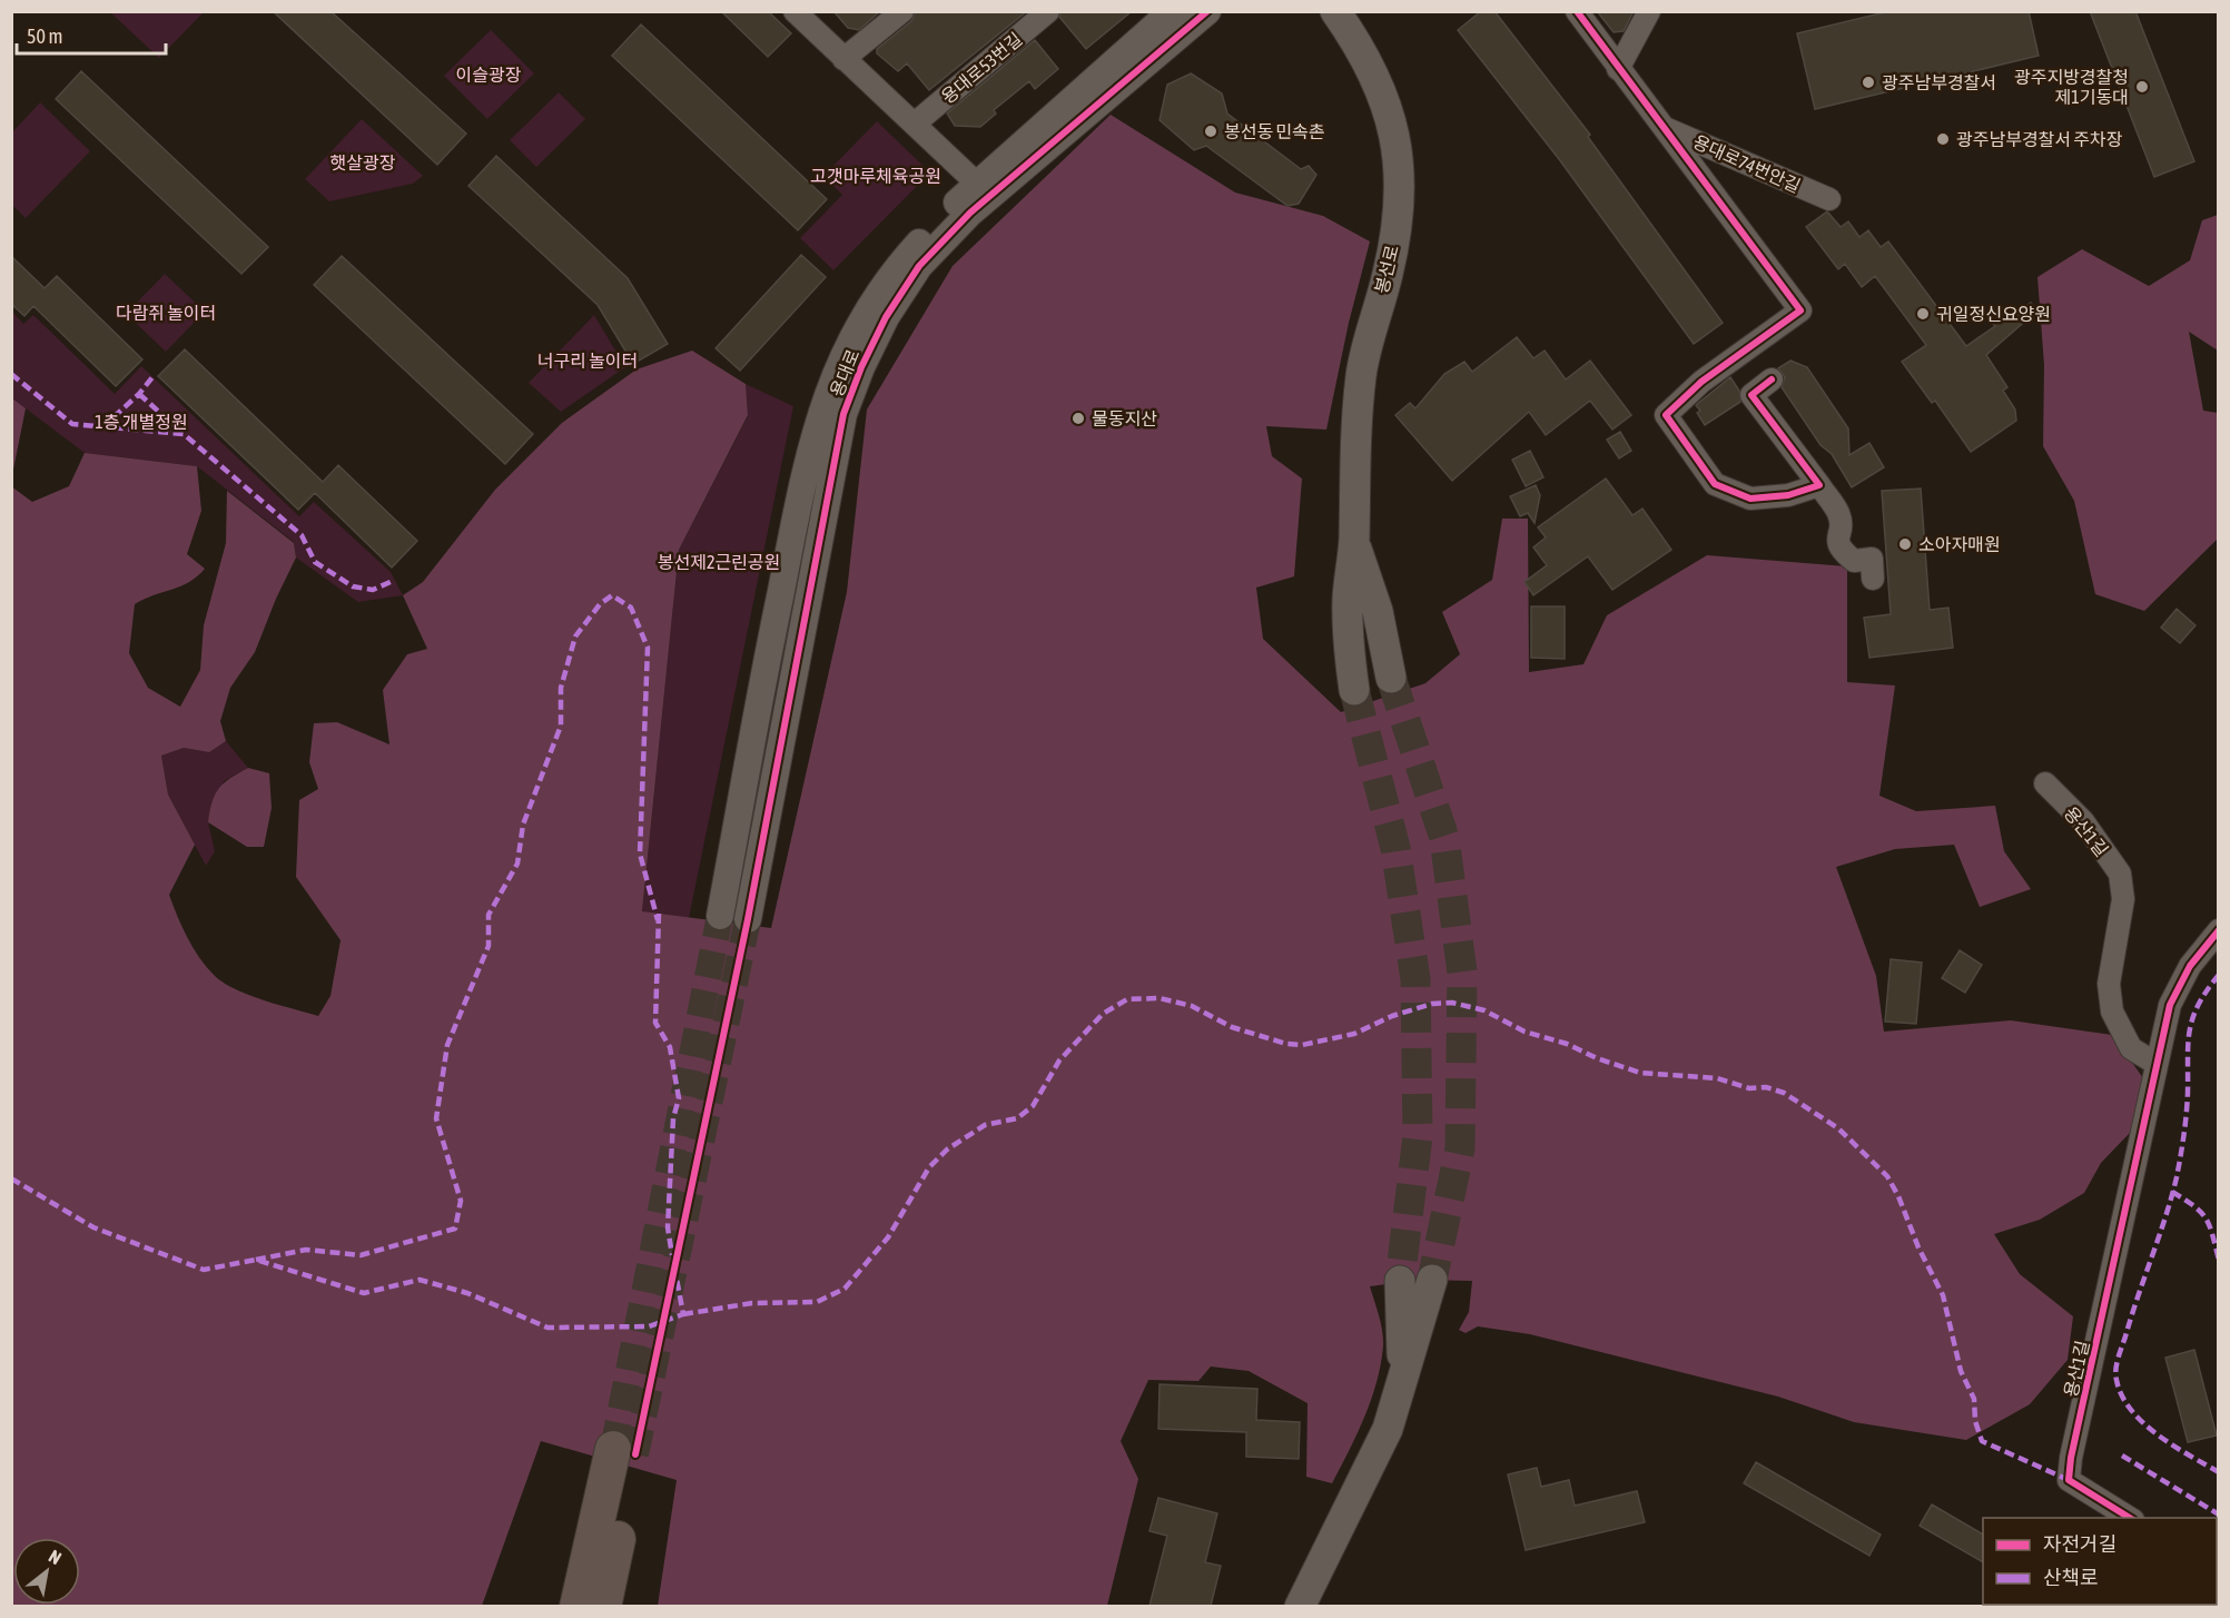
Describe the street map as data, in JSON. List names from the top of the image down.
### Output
{
  "streets": {
    "main road": ["봉선로"],
    "street": [
      "용대로53번길",
      "용대로74번안길",
      "용대로",
      "용산1길"
    ]
  },
  "parks": [
    "이슬광장",
    "햇살광장",
    "고갯마루체육공원",
    "다람쥐 놀이터",
    "너구리 놀이터",
    "1층 개별정원",
    "봉선제2근린공원"
  ],
  "places": [
    "광주남부경찰서",
    "광주지방경찰청 제1기동대",
    "봉선동 민속촌",
    "광주남부경찰서 주차장",
    "귀일정신요양원",
    "물동지산",
    "소아자매원"
  ],
  "legend": ["자전거길", "산책로"],
  "scale_bar": "50 m",
  "north": "top right"
}
